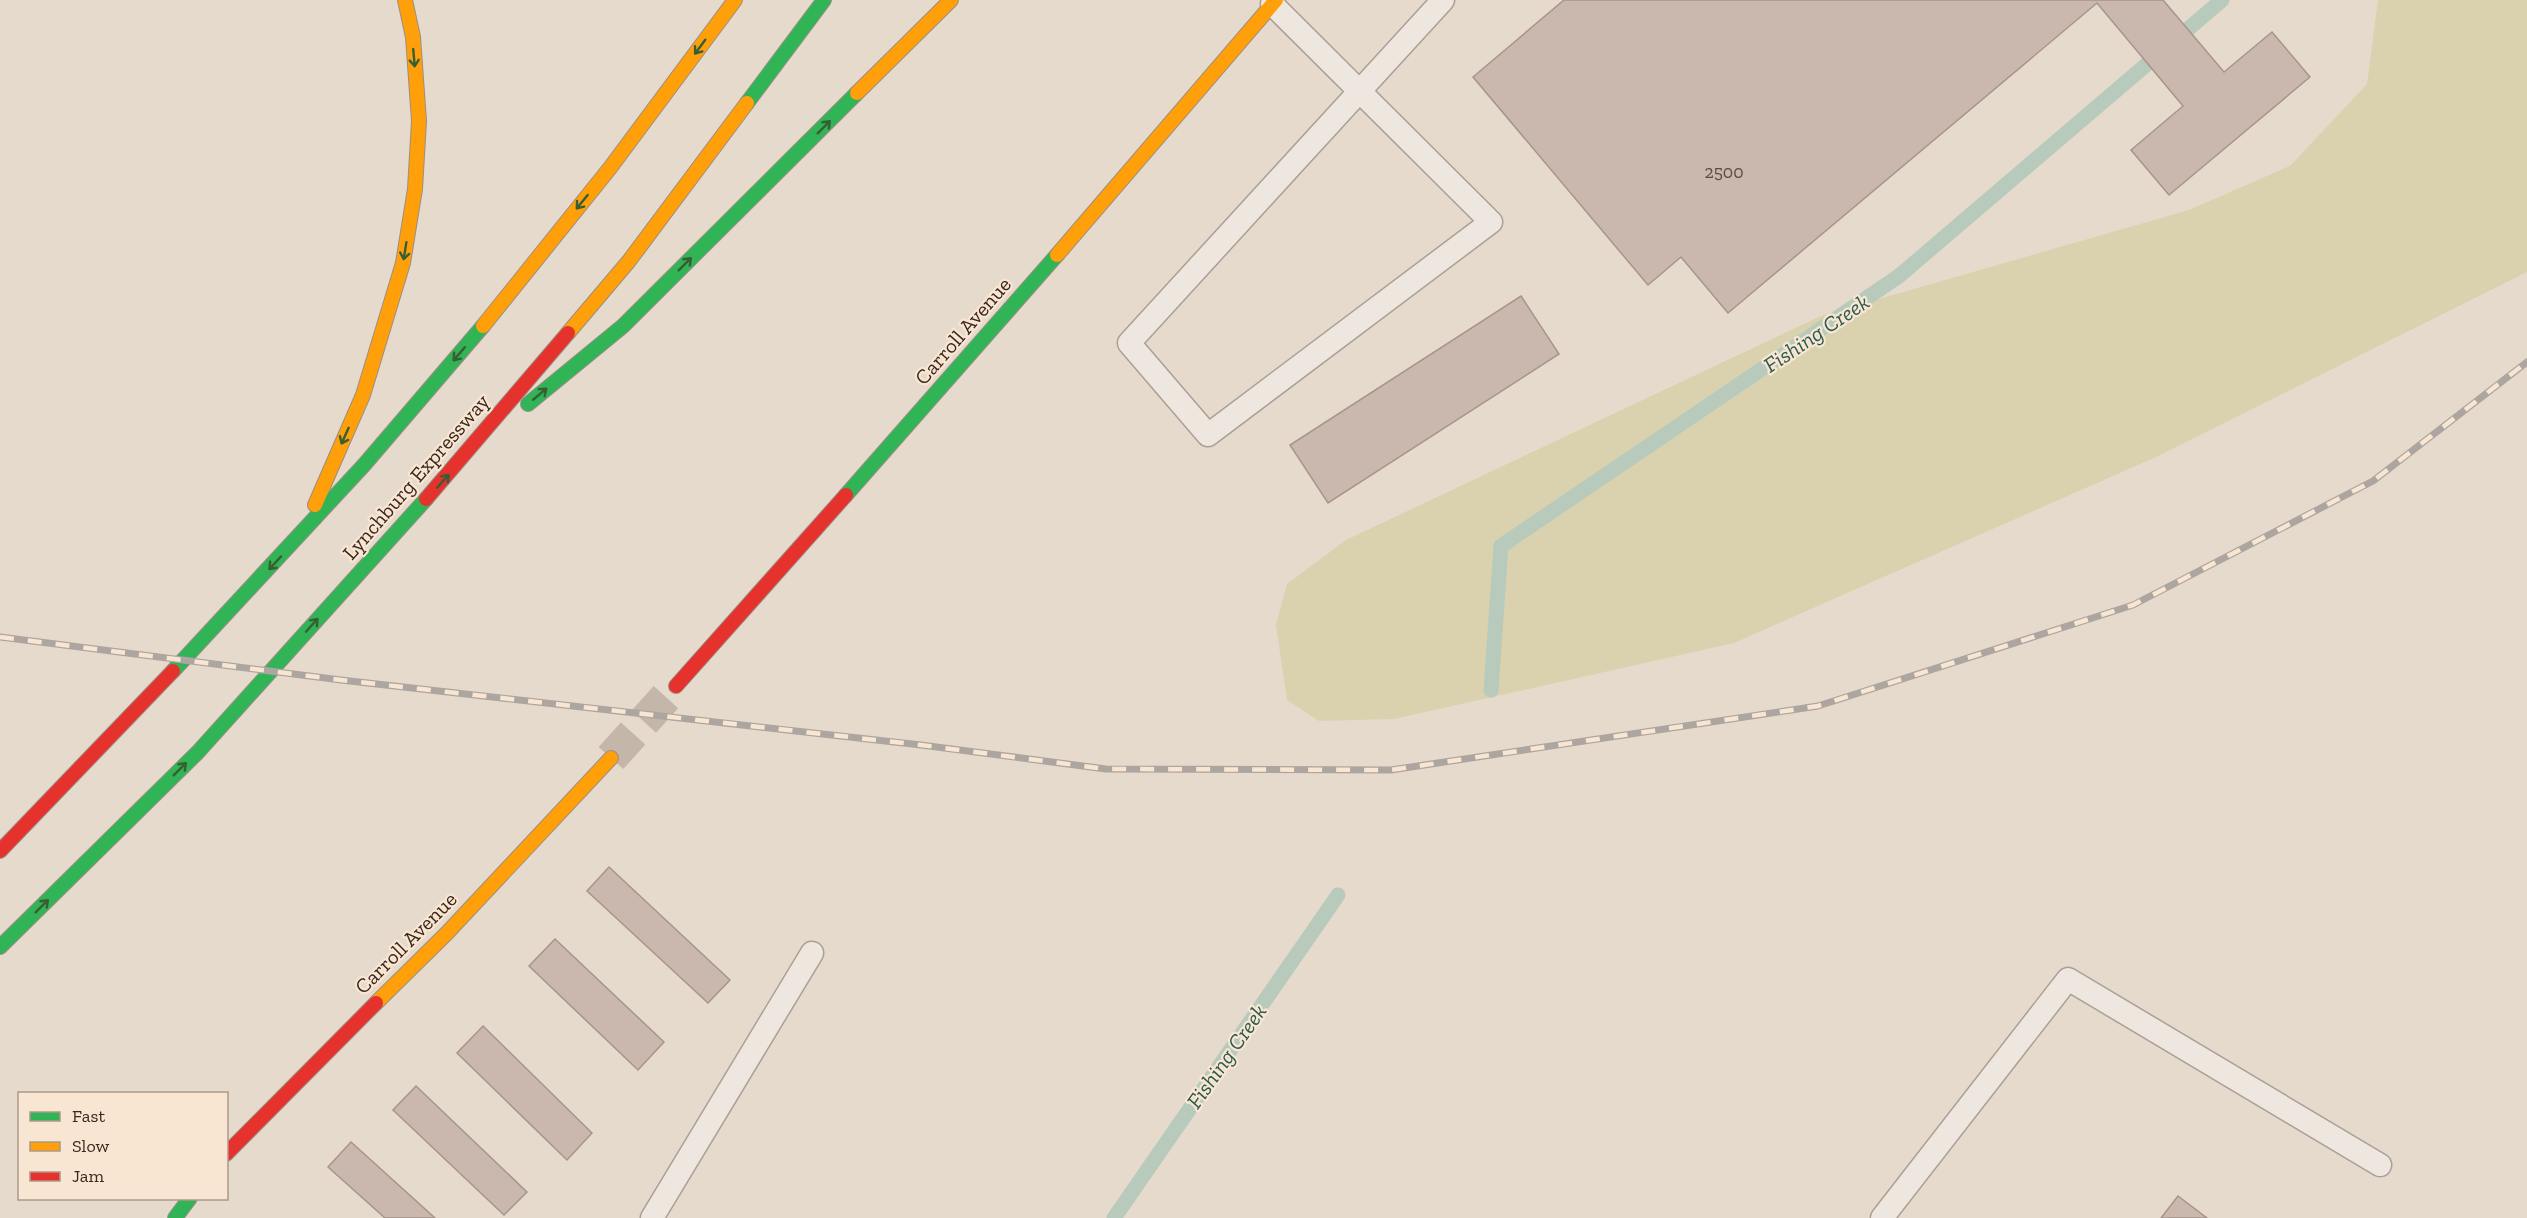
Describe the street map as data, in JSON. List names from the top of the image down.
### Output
{
  "streets": {
    "main road": ["Carroll Avenue", "Lynchburg Expressway"]
  },
  "water": ["Fishing Creek"],
  "house_numbers": ["2500"],
  "legend": ["Fast", "Slow", "Jam"]
}
